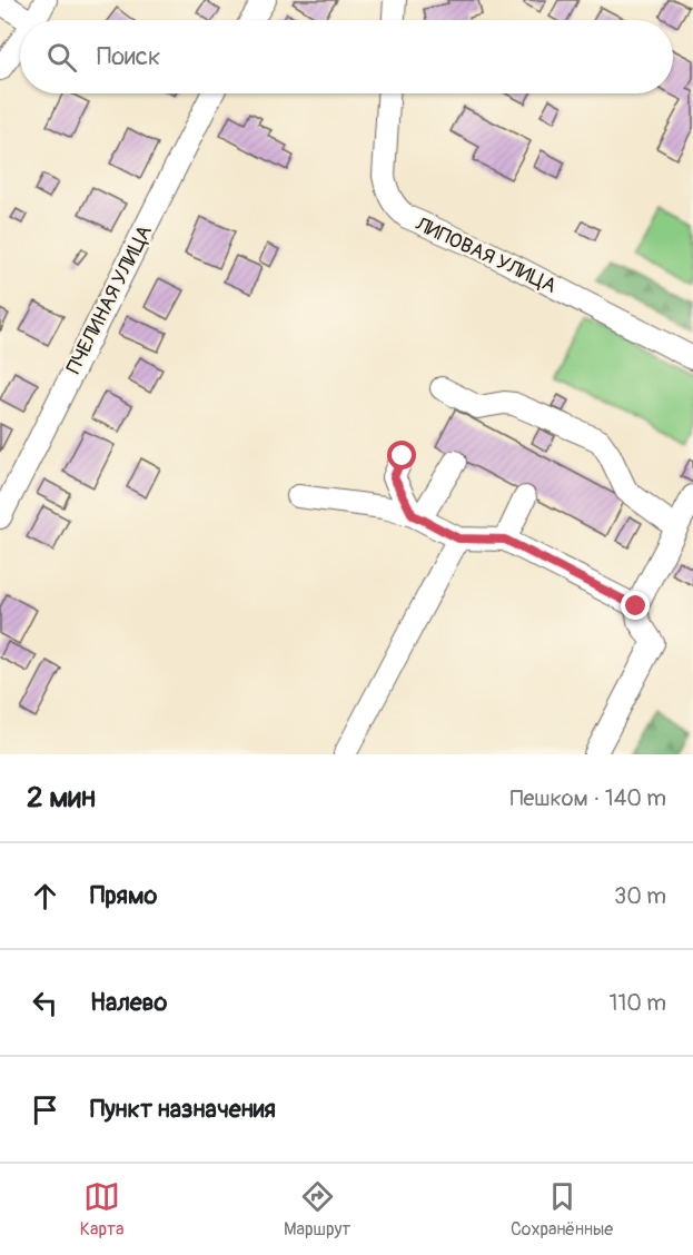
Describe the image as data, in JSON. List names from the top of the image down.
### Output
{
  "streets": {
    "street": ["ЛИПОВАЯ УЛИЦА", "ПЧЕЛИНАЯ УЛИЦА"]
  },
  "page": {
    "search": "Поиск",
    "heading": ["2 мин", "Пешком · 140 m"],
    "list": [
      ["Прямо", "30 m"],
      ["Налево", "110 m"],
      "Пункт назначения"
    ],
    "nav": ["Карта", "Маршрут", "Сохранённые"]
  }
}
